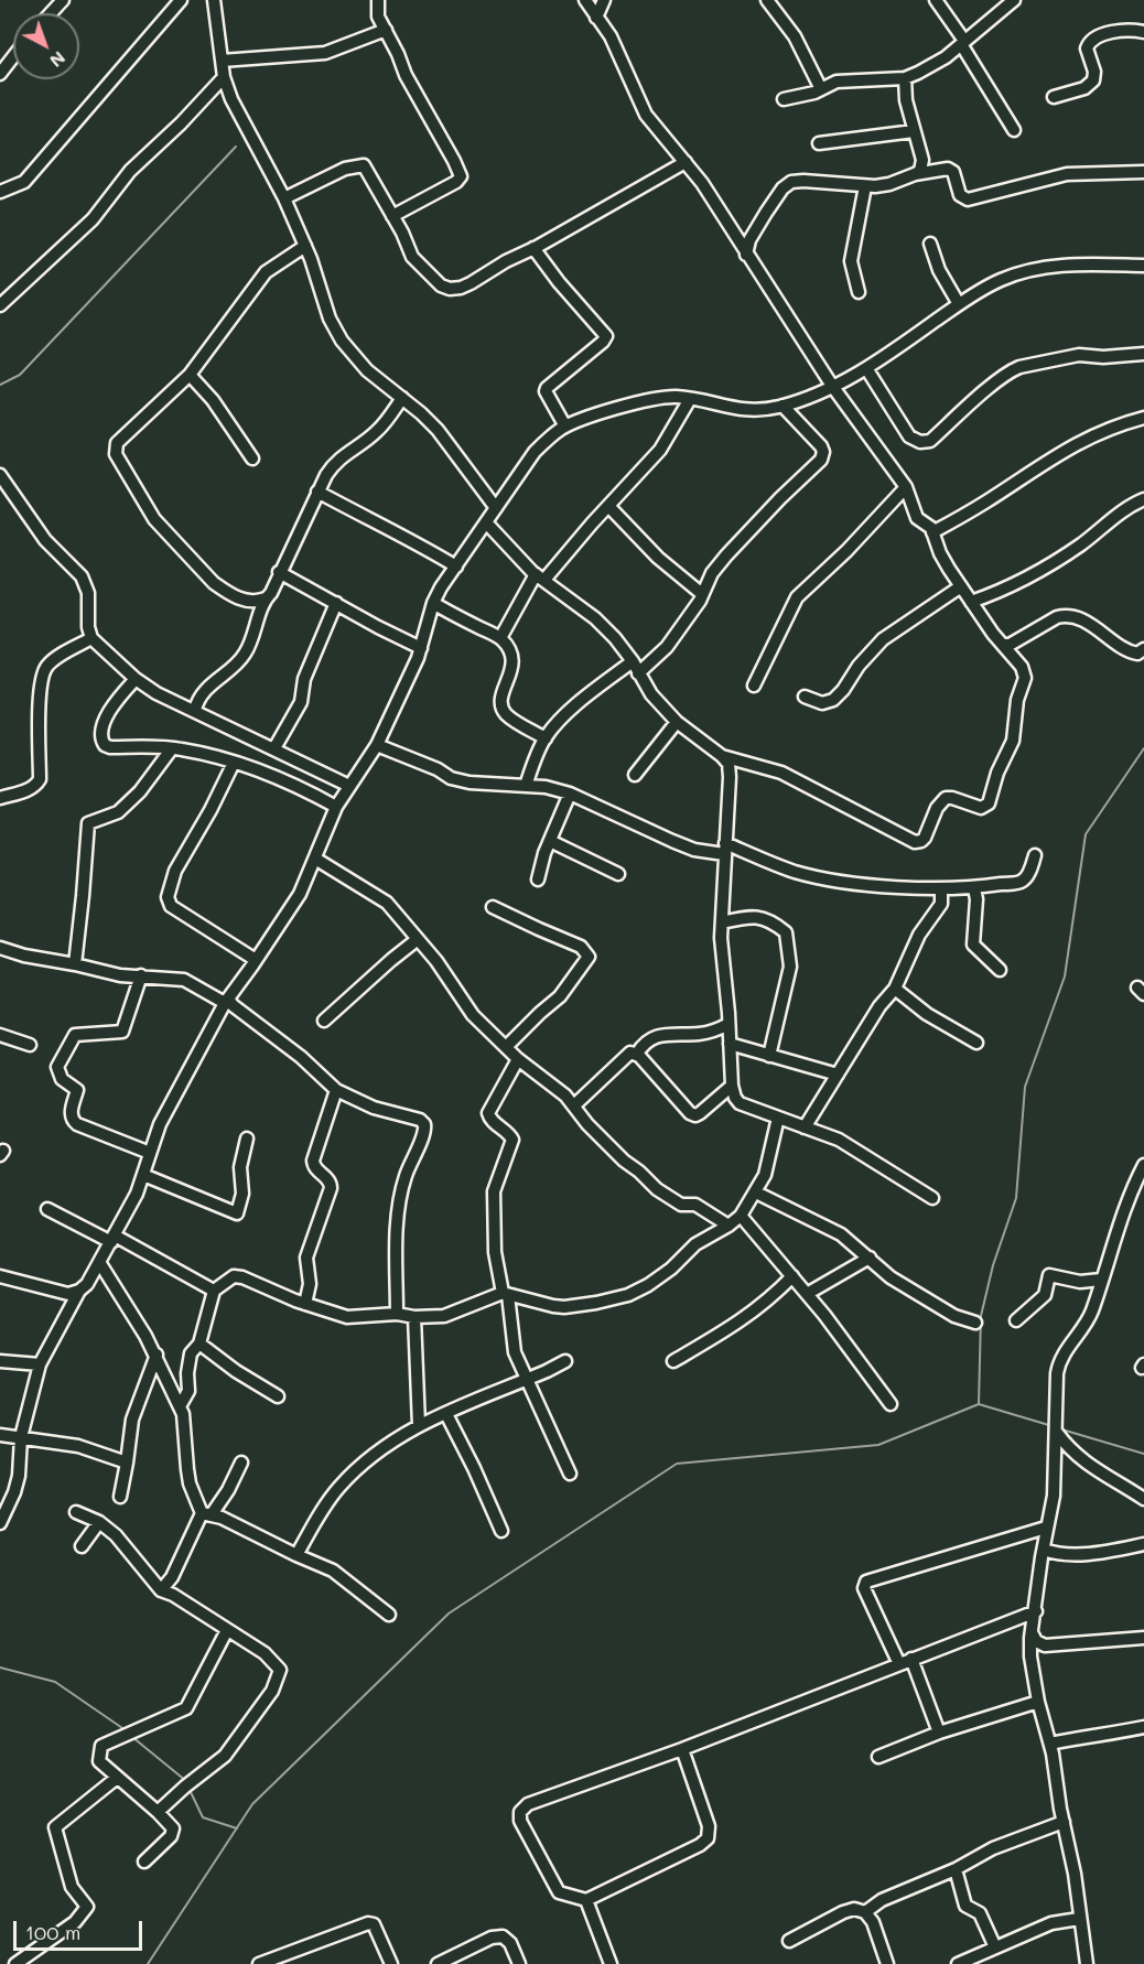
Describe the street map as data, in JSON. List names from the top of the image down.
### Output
{
  "scale_bar": "100 m",
  "north": "bottom right"
}
